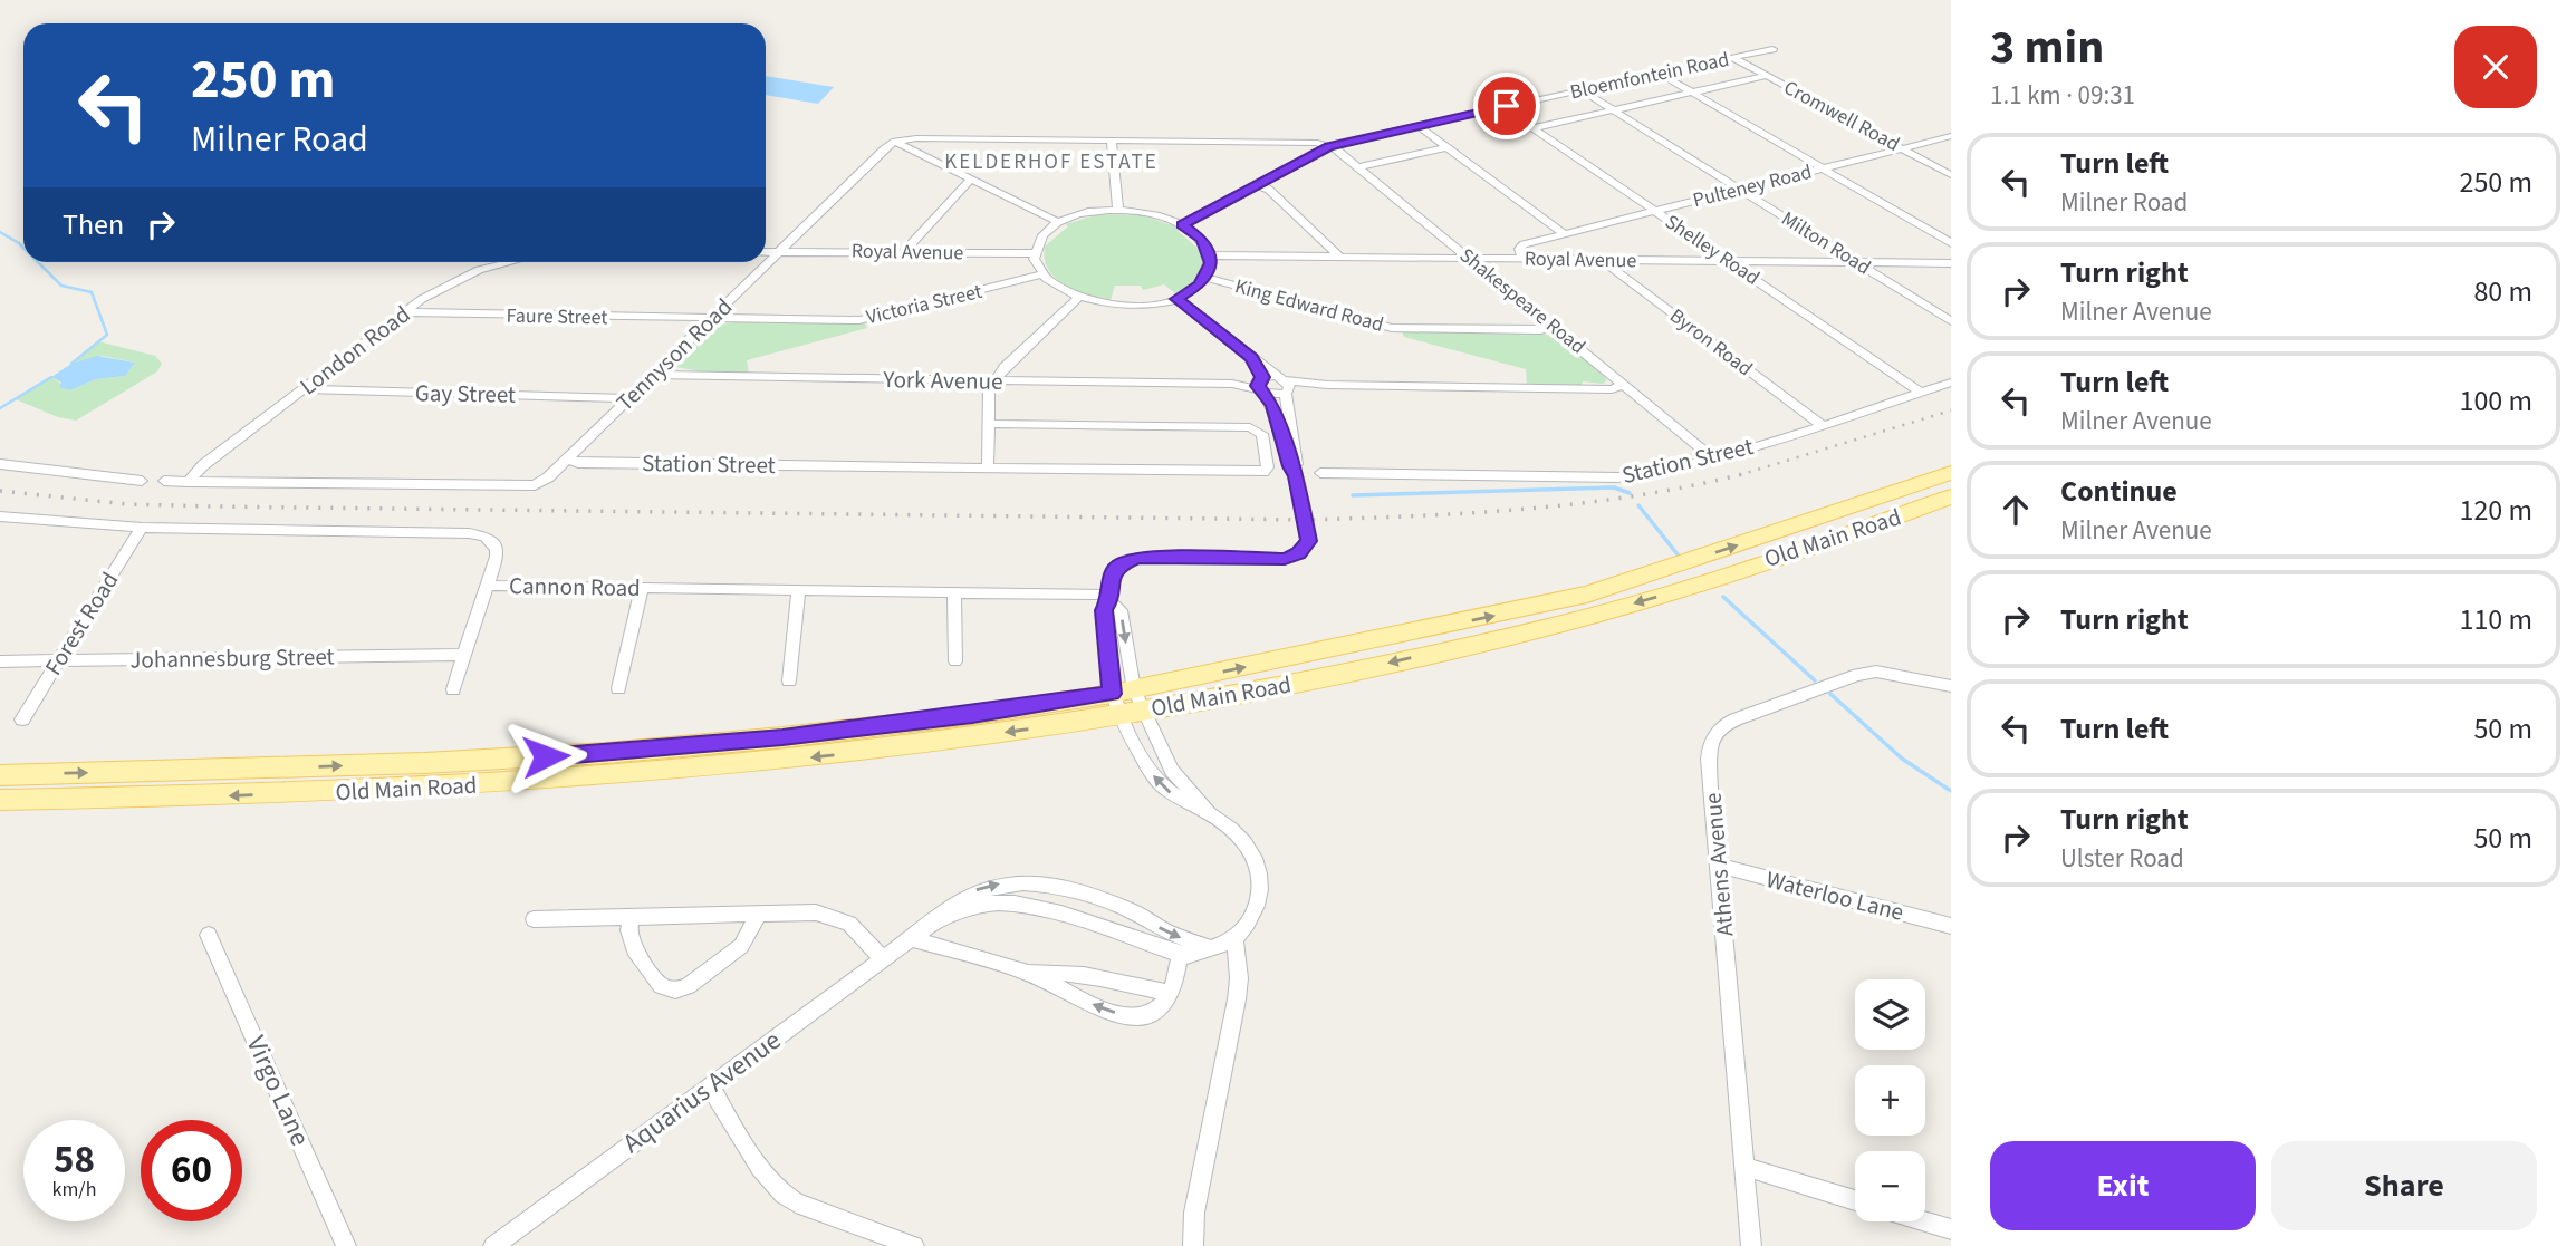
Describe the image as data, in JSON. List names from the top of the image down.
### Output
{
  "streets": {
    "main road": ["Old Main Road"],
    "street": [
      "Bloemfontein Road",
      "Cromwell Road",
      "Pulteney Road",
      "Milton Road",
      "Shelley Road",
      "Royal Avenue",
      "Shakespeare Road",
      "Victoria Street",
      "King Edward Road",
      "Faure Street",
      "Byron Road",
      "London Road",
      "Tennyson Road",
      "York Avenue",
      "Gay Street",
      "Station Street",
      "Cannon Road",
      "Forest Road",
      "Johannesburg Street",
      "Athens Avenue",
      "Waterloo Lane",
      "Virgo Lane",
      "Aquarius Avenue"
    ]
  },
  "crossings": [
    ["Bloemfontein Road", "Cromwell Road"],
    ["Bloemfontein Road", "Milton Road"],
    ["Bloemfontein Road", "Shelley Road"],
    ["Bloemfontein Road", "Shakespeare Road"],
    ["Cromwell Road", "Pulteney Road"],
    ["Pulteney Road", "Milton Road"],
    ["Pulteney Road", "Shelley Road"],
    ["Pulteney Road", "Royal Avenue"],
    ["Milton Road", "Royal Avenue"],
    ["Shelley Road", "Royal Avenue"],
    ["Shelley Road", "Station Street"],
    ["Royal Avenue", "Shakespeare Road"],
    ["Royal Avenue", "Victoria Street"],
    ["Royal Avenue", "King Edward Road"],
    ["Royal Avenue", "Byron Road"],
    ["Royal Avenue", "Tennyson Road"],
    ["Shakespeare Road", "King Edward Road"],
    ["Shakespeare Road", "Station Street"],
    ["Victoria Street", "King Edward Road"],
    ["Victoria Street", "Faure Street"],
    ["Victoria Street", "Tennyson Road"],
    ["Faure Street", "London Road"],
    ["Faure Street", "Tennyson Road"],
    ["Byron Road", "Station Street"],
    ["London Road", "Gay Street"],
    ["Tennyson Road", "York Avenue"],
    ["Tennyson Road", "Gay Street"],
    ["Tennyson Road", "Station Street"],
    ["Cannon Road", "Forest Road"],
    ["Forest Road", "Johannesburg Street"],
    ["Athens Avenue", "Waterloo Lane"]
  ],
  "districts": ["KELDERHOF ESTATE"],
  "page": {
    "heading": ["3 min", "1.1 km · 09:31"],
    "turn": ["250 m", "Milner Road"],
    "list": [
      {
        "name": "Turn left",
        "note": "Milner Road",
        "value": "250 m"
      },
      {
        "name": "Turn right",
        "note": "Milner Avenue",
        "value": "80 m"
      },
      {
        "name": "Turn left",
        "note": "Milner Avenue",
        "value": "100 m"
      },
      {
        "name": "Continue",
        "note": "Milner Avenue",
        "value": "120 m"
      },
      {
        "name": "Turn right",
        "value": "110 m"
      },
      {
        "name": "Turn left",
        "value": "50 m"
      },
      {
        "name": "Turn right",
        "note": "Ulster Road",
        "value": "50 m"
      }
    ],
    "then": "Then",
    "map_buttons": ["+", "−"],
    "speed": "58 km/h",
    "limit": "60",
    "buttons": ["Exit", "Share"]
  }
}
